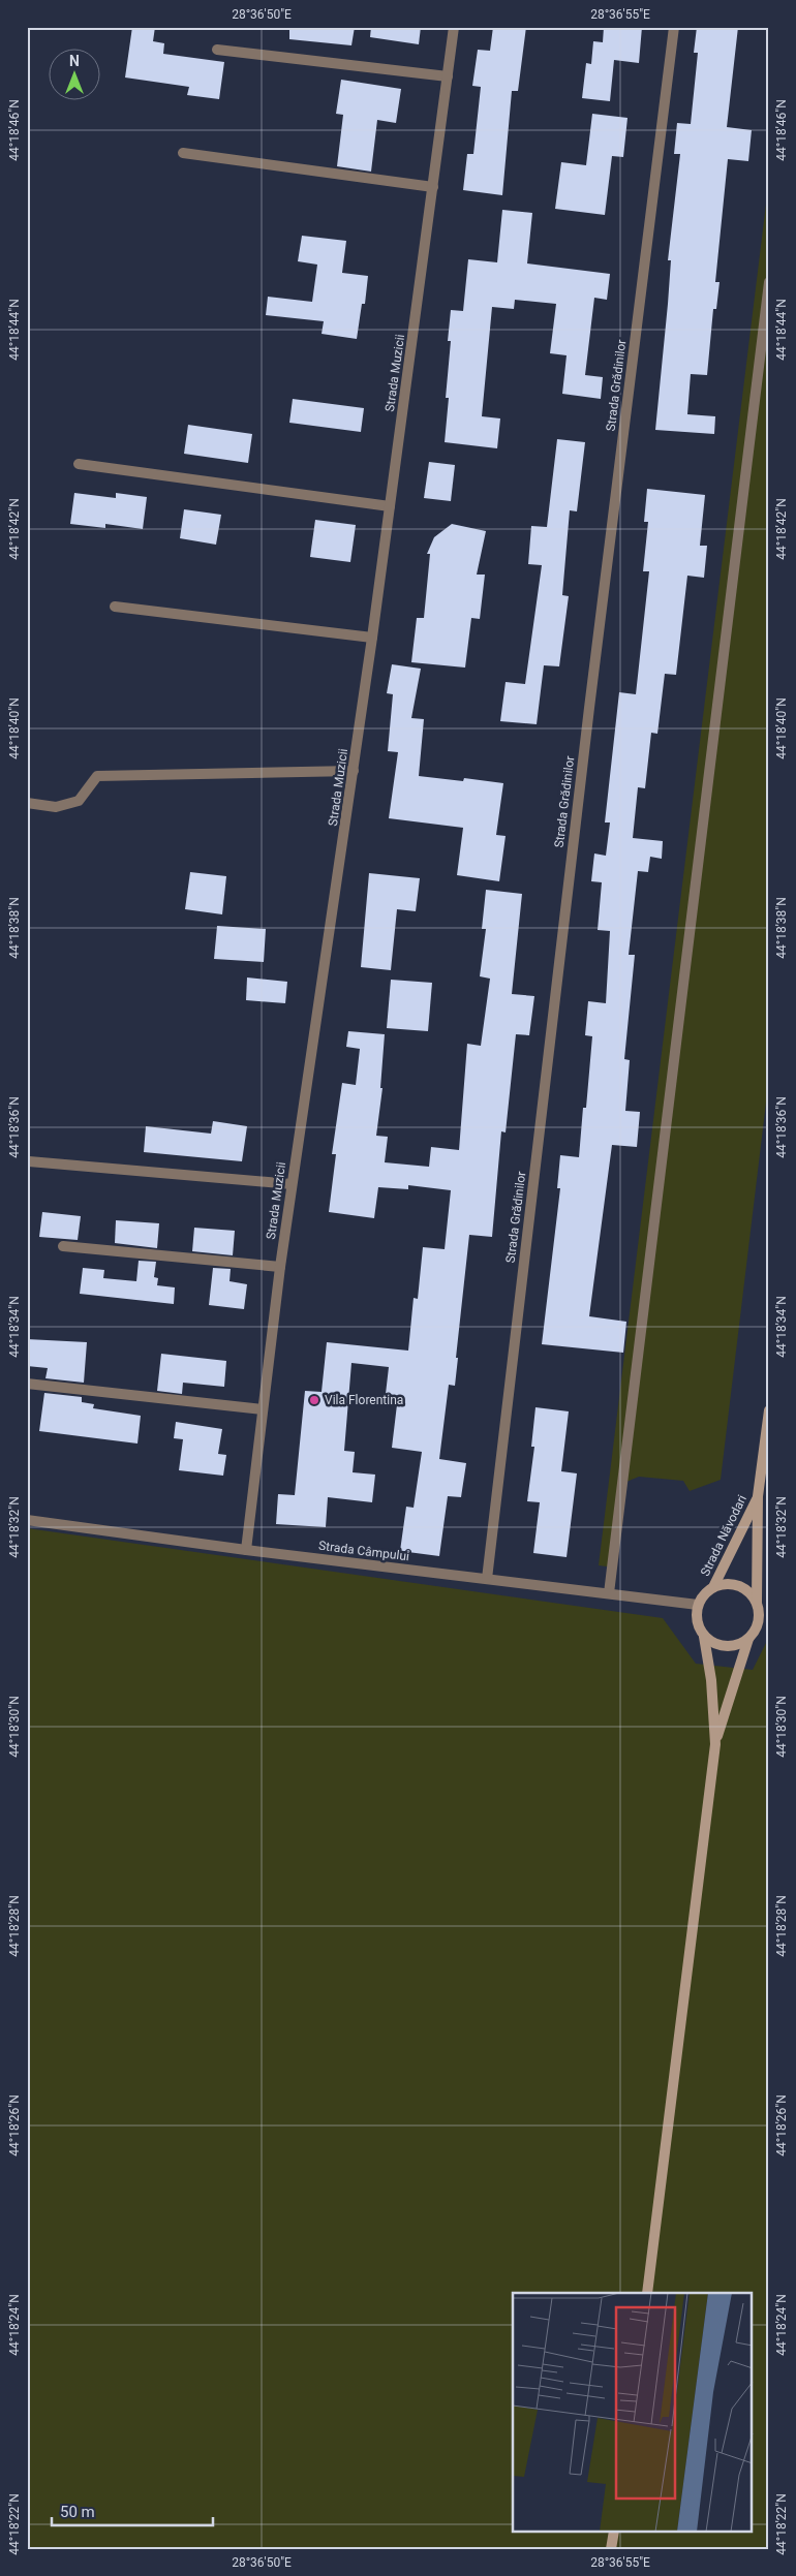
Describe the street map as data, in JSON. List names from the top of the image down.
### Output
{
  "streets": {
    "main road": ["Strada Năvodari"],
    "street": ["Strada Muzicii", "Strada Grădinilor", "Strada Câmpului"]
  },
  "crossings": [
    ["Strada Muzicii", "Strada Câmpului"],
    ["Strada Grădinilor", "Strada Câmpului"],
    ["Strada Năvodari", "Strada Câmpului"]
  ],
  "places": ["Vila Florentina"],
  "scale_bar": "50 m",
  "north": "top",
  "coordinates": [
    "28°36'50\"E",
    "28°36'55\"E",
    "44°18'46\"N",
    "44°18'44\"N",
    "44°18'42\"N",
    "44°18'40\"N",
    "44°18'38\"N",
    "44°18'36\"N",
    "44°18'34\"N",
    "44°18'32\"N",
    "44°18'30\"N",
    "44°18'28\"N",
    "44°18'26\"N",
    "44°18'24\"N",
    "44°18'22\"N"
  ]
}
